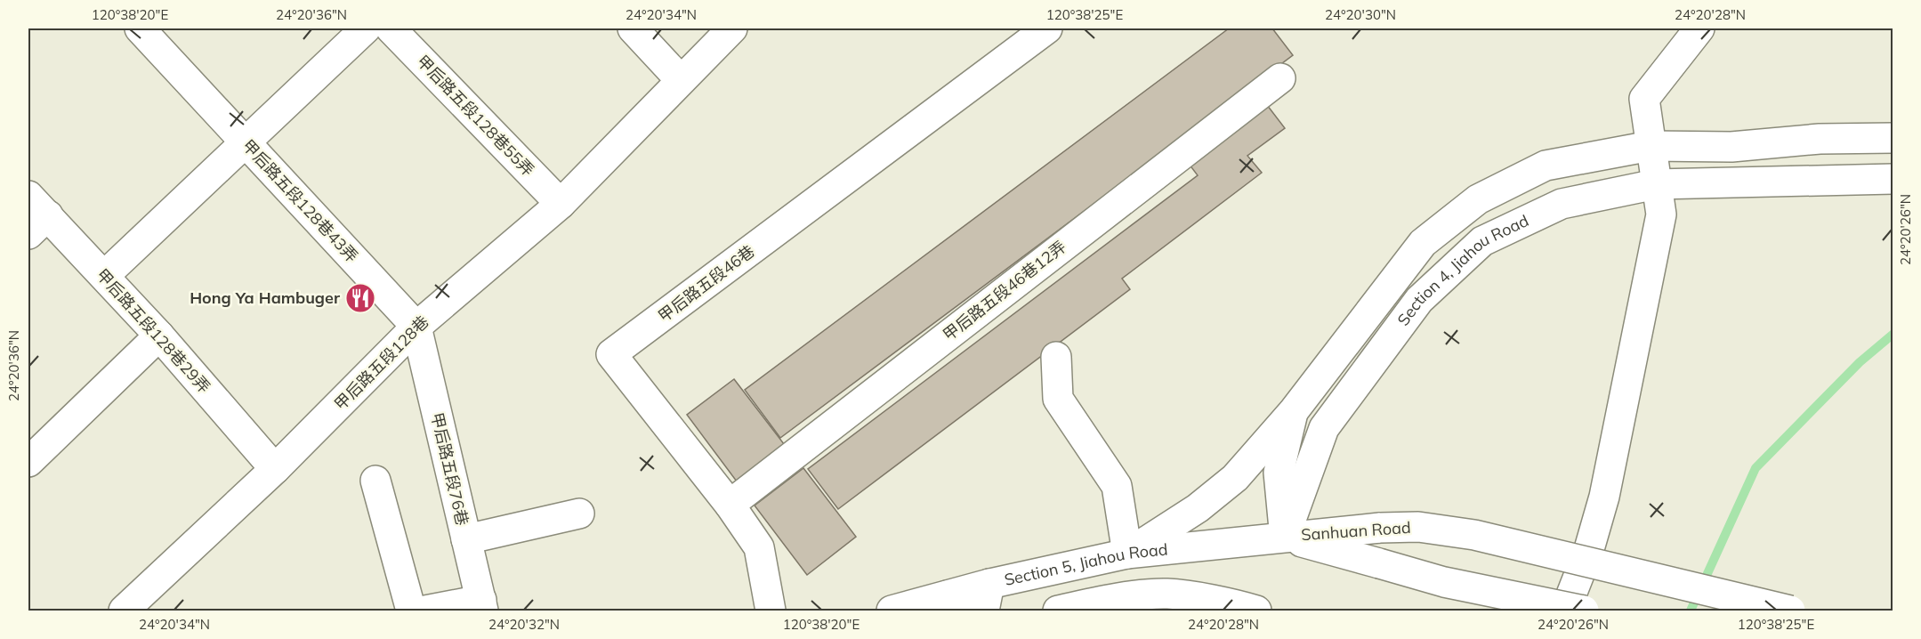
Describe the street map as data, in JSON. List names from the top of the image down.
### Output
{
  "streets": {
    "street": [
      "甲后路五段128巷55弄",
      "甲后路五段128巷43弄",
      "Section 4, Jiahou Road",
      "甲后路五段46巷",
      "甲后路五段46巷12弄",
      "甲后路五段128巷29弄",
      "甲后路五段128巷",
      "甲后路五段76巷",
      "Sanhuan Road",
      "Section 5, Jiahou Road"
    ]
  },
  "crossings": [
    ["甲后路五段128巷55弄", "甲后路五段128巷"],
    ["甲后路五段128巷43弄", "甲后路五段128巷"],
    ["甲后路五段128巷43弄", "甲后路五段76巷"],
    ["Section 4, Jiahou Road", "Sanhuan Road"],
    ["Section 4, Jiahou Road", "Section 5, Jiahou Road"],
    ["甲后路五段46巷", "甲后路五段46巷12弄"],
    ["甲后路五段128巷29弄", "甲后路五段128巷"],
    ["甲后路五段128巷", "甲后路五段76巷"],
    ["Sanhuan Road", "Section 5, Jiahou Road"]
  ],
  "places": {
    "restaurant": ["Hong Ya Hambuger"]
  },
  "coordinates": [
    "120°38'20\"E",
    "24°20'36\"N",
    "24°20'34\"N",
    "120°38'25\"E",
    "24°20'30\"N",
    "24°20'28\"N",
    "24°20'26\"N",
    "24°20'32\"N"
  ]
}
